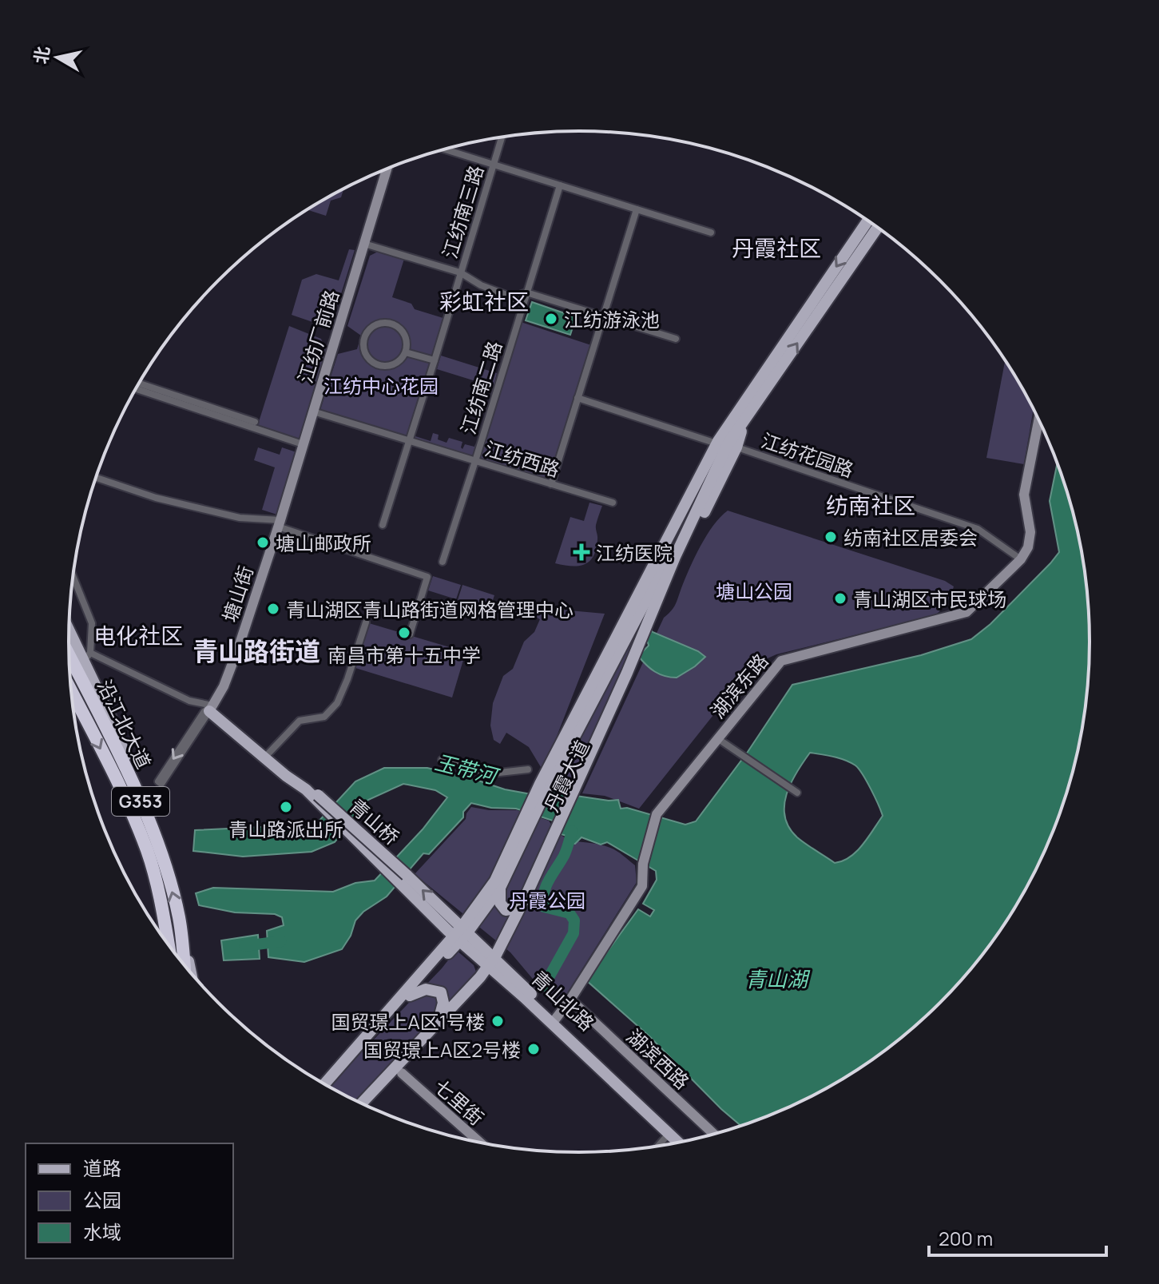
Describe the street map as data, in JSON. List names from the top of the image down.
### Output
{
  "streets": {
    "highway": ["沿江北大道", "G353"],
    "main road": ["丹霞大道", "青山桥", "青山北路"],
    "street": [
      "江纺南三路",
      "江纺厂前路",
      "江纺南二路",
      "江纺花园路",
      "江纺西路",
      "塘山街",
      "湖滨东路",
      "湖滨西路",
      "七里街"
    ]
  },
  "crossings": [
    ["江纺南三路", "江纺西路"],
    ["江纺厂前路", "江纺西路"],
    ["江纺厂前路", "塘山街"],
    ["江纺南二路", "江纺西路"],
    ["江纺花园路", "湖滨东路"],
    ["江纺花园路", "丹霞大道"],
    ["湖滨东路", "湖滨西路"],
    ["丹霞大道", "青山北路"],
    ["丹霞大道", "七里街"],
    ["青山桥", "青山北路"]
  ],
  "districts": [
    "丹霞社区",
    "彩虹社区",
    "纺南社区",
    "电化社区",
    "青山路街道"
  ],
  "water": ["玉带河", "青山湖"],
  "parks": ["江纺中心花园", "塘山公园", "丹霞公园"],
  "places": {
    "other": [
      "江纺游泳池",
      "纺南社区居委会",
      "塘山邮政所",
      "青山湖区市民球场",
      "青山湖区青山路街道网格管理中心",
      "南昌市第十五中学",
      "青山路派出所",
      "国贸璟上A区1号楼",
      "国贸璟上A区2号楼"
    ],
    "health": ["江纺医院"]
  },
  "legend": ["道路", "公园", "水域"],
  "scale_bar": "200 m",
  "north": "left"
}
